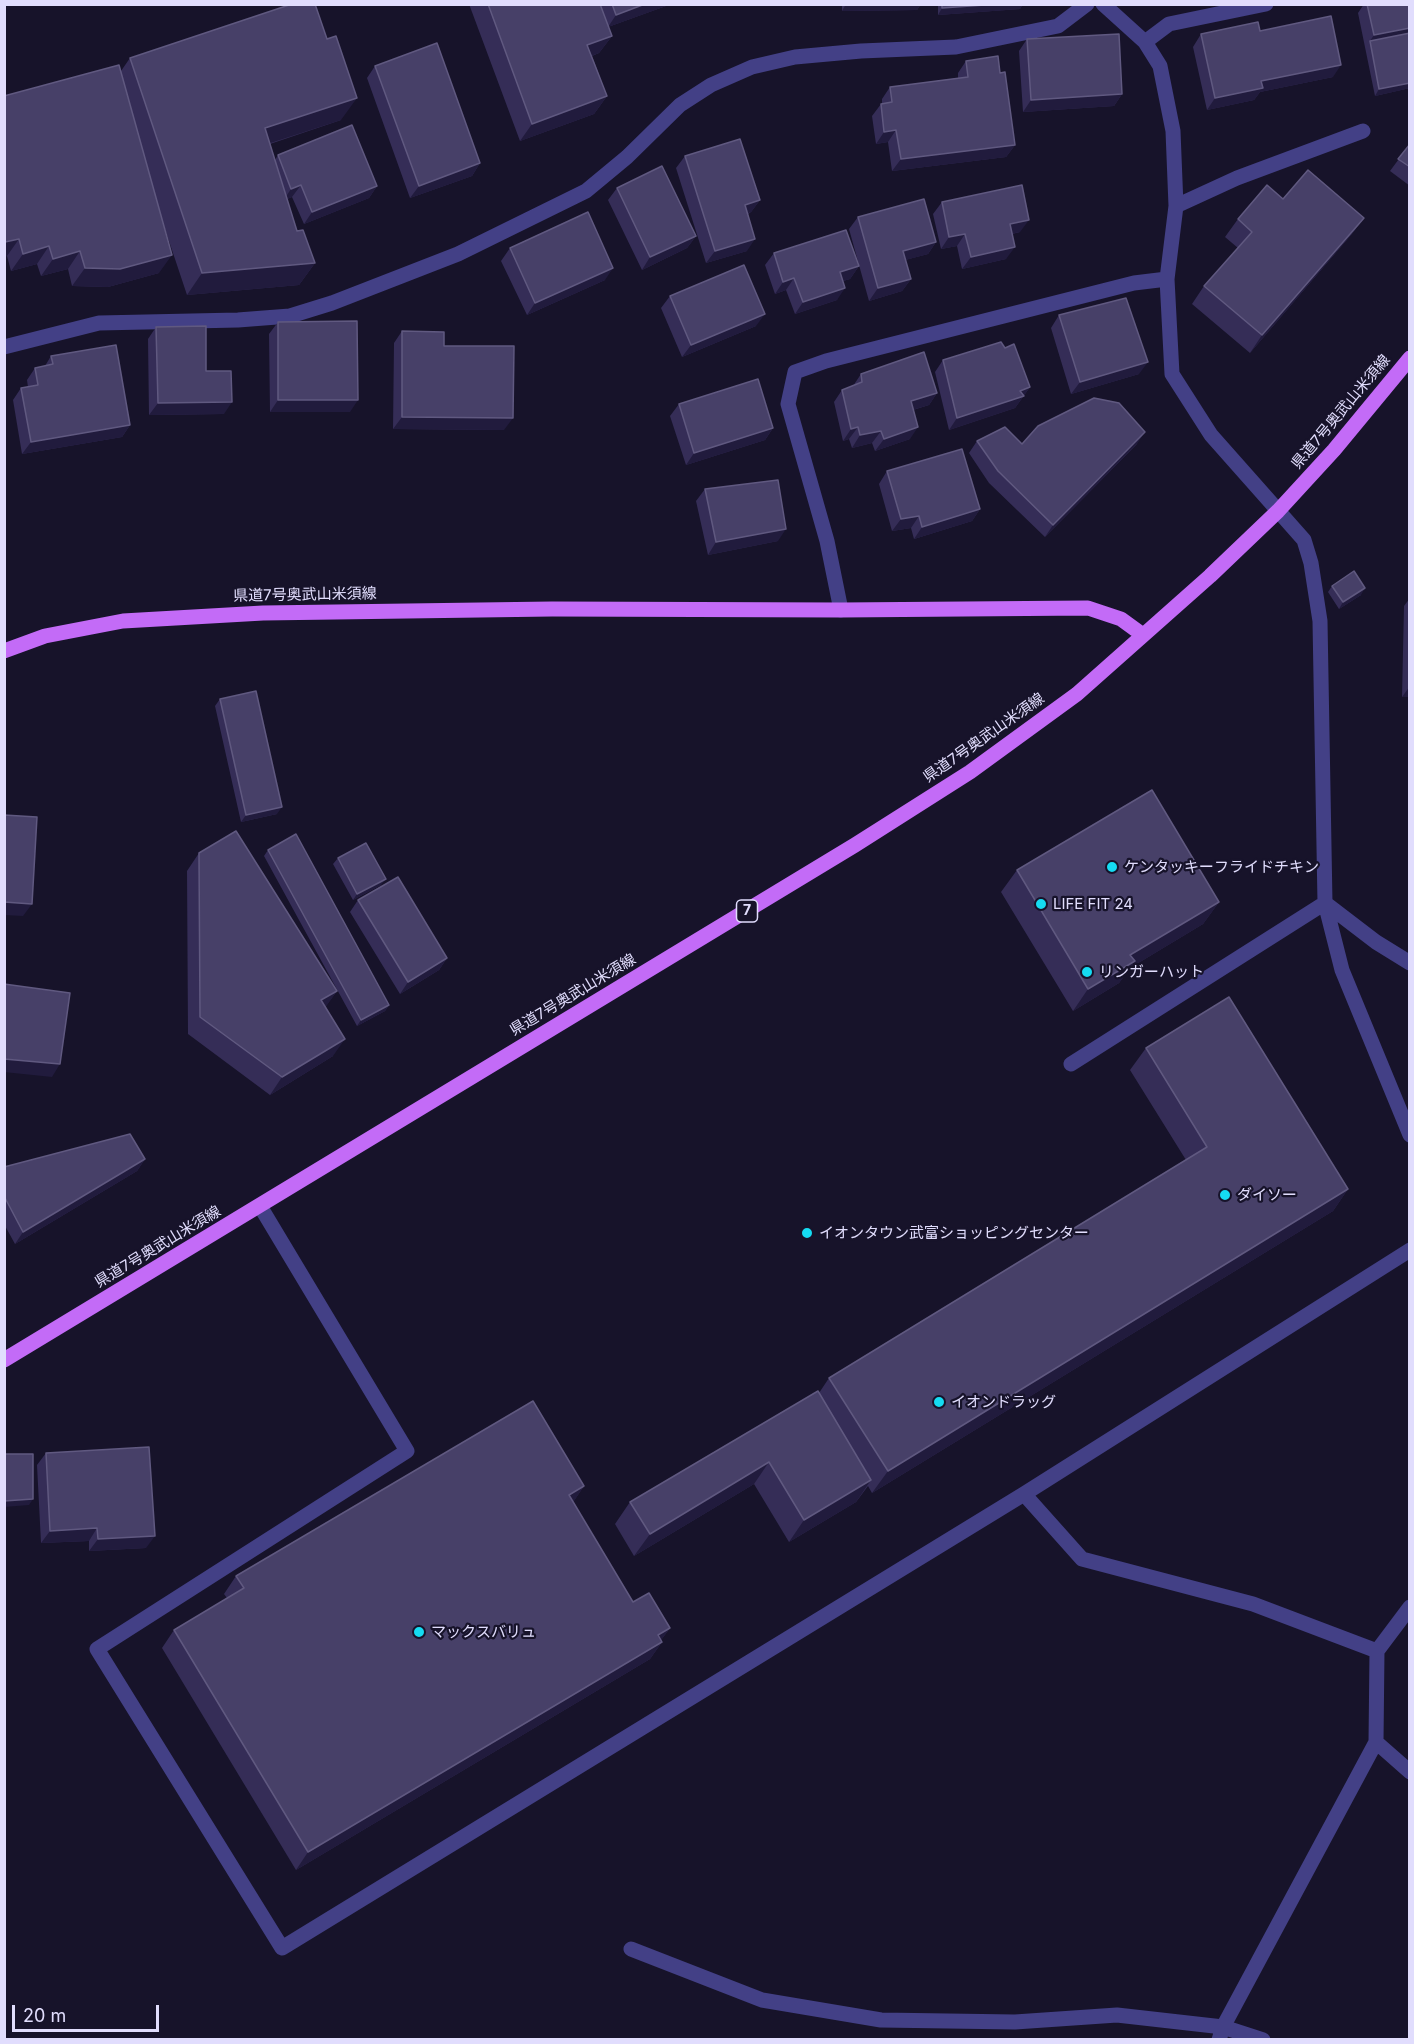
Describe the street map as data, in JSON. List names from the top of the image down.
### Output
{
  "streets": {
    "main road": ["県道7号奥武山米須線", "7"]
  },
  "places": [
    "ケンタッキーフライドチキン",
    "LIFE FIT 24",
    "リンガーハット",
    "ダイソー",
    "イオンタウン武富ショッピングセンター",
    "イオンドラッグ",
    "マックスバリュ"
  ],
  "scale_bar": "20 m"
}
